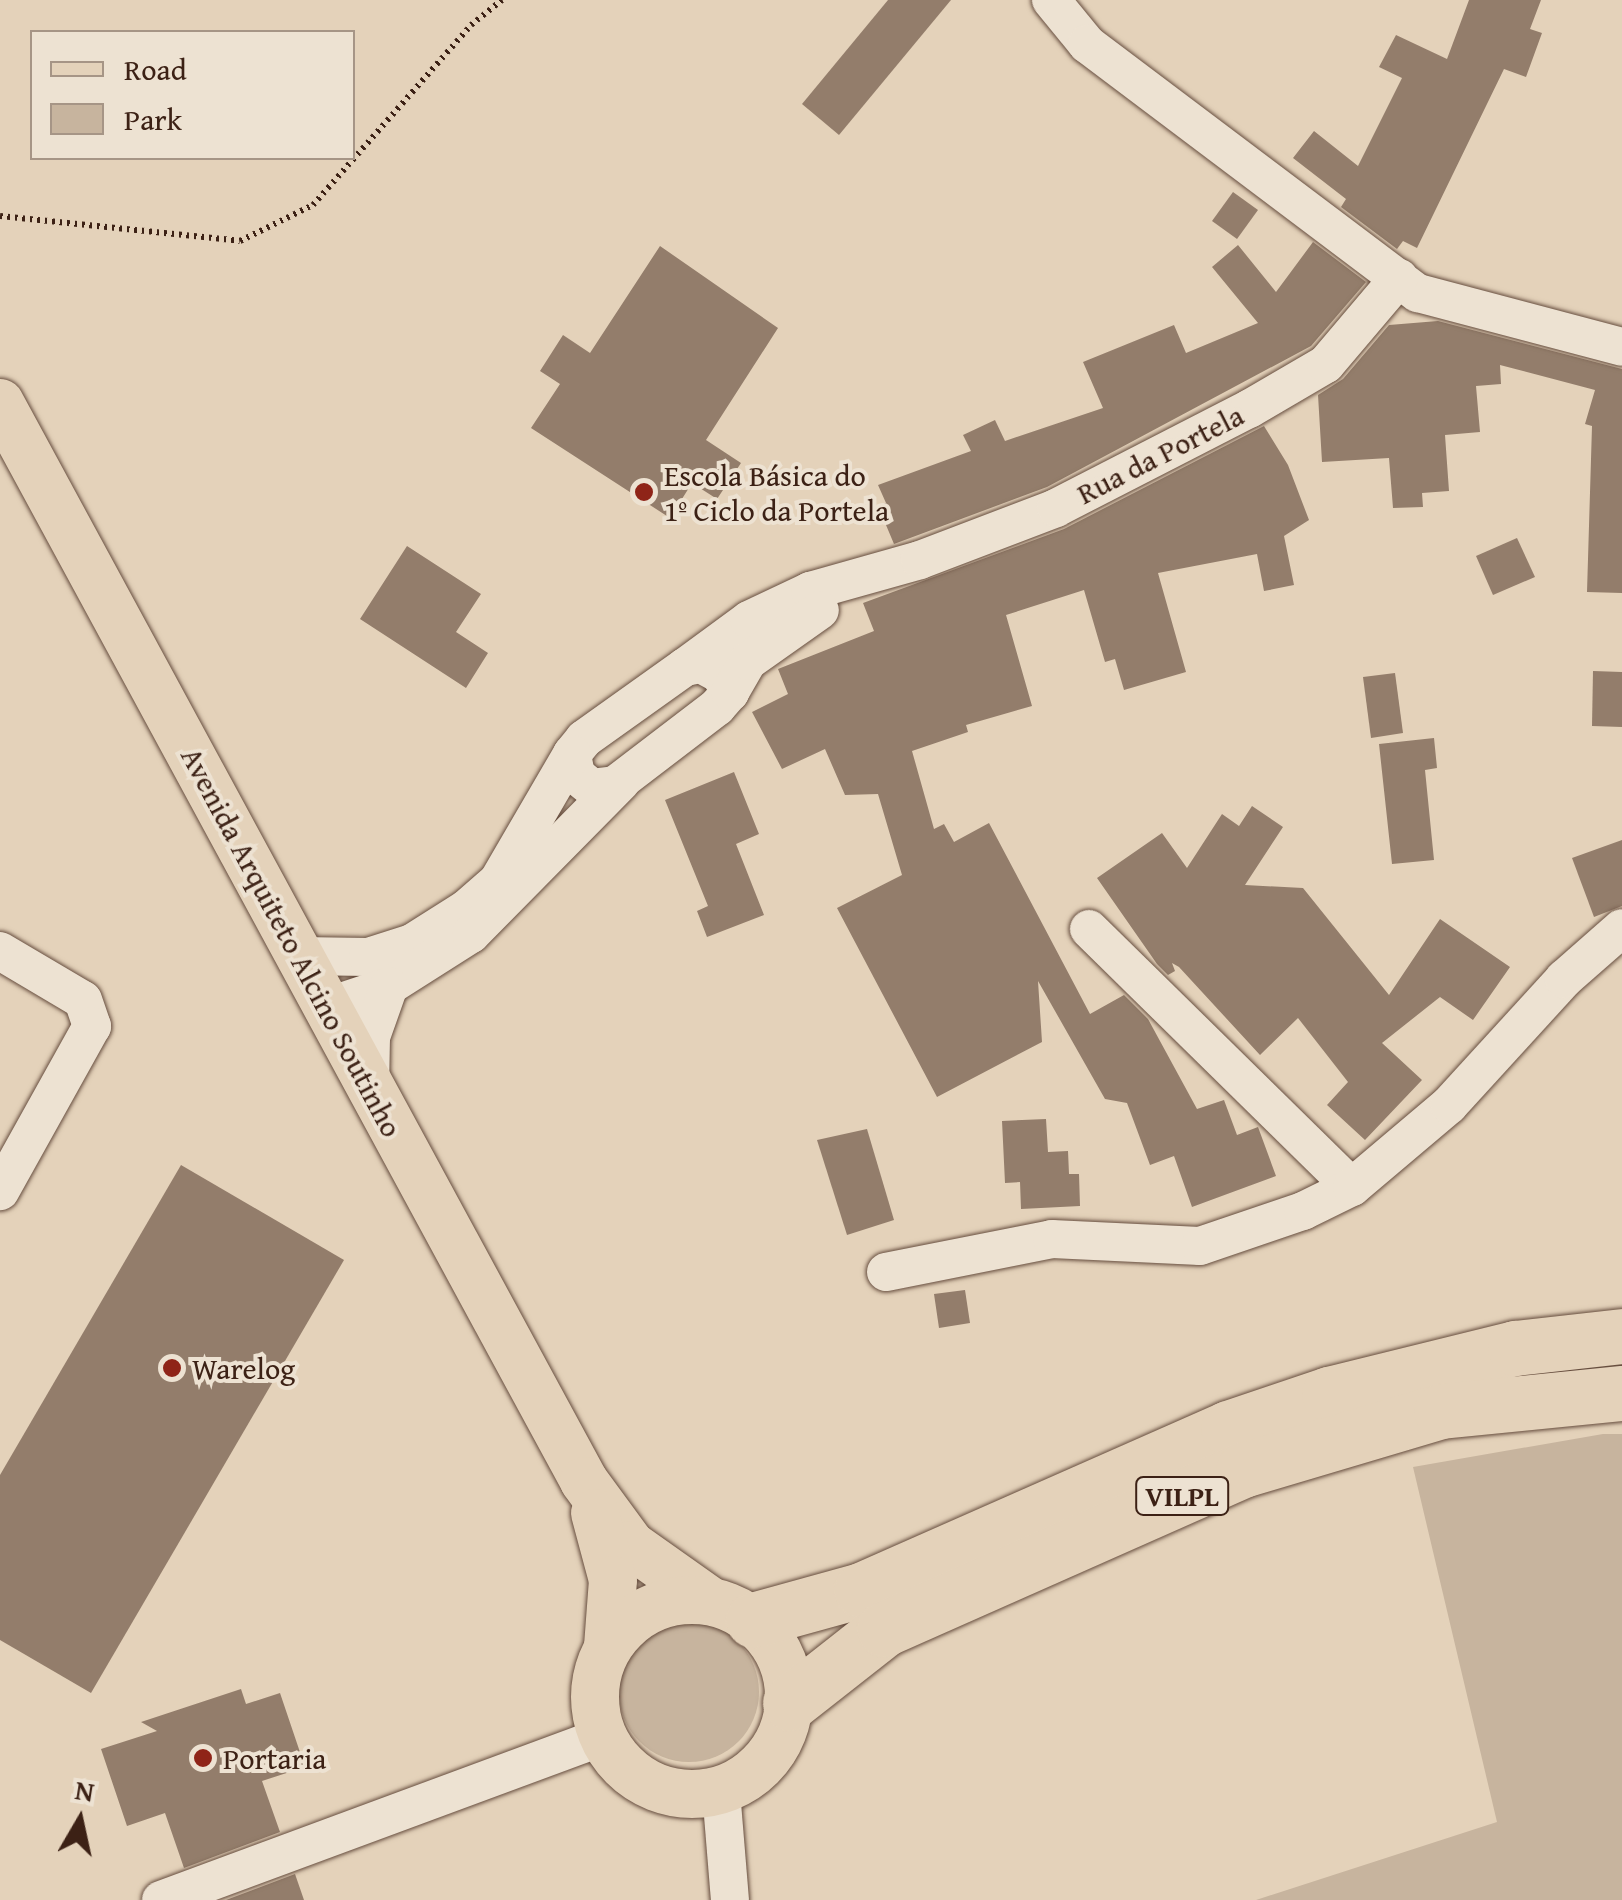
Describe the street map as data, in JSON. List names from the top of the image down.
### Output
{
  "streets": {
    "highway": ["VILPL"],
    "main road": ["Avenida Arquiteto Alcino Soutinho"],
    "street": ["Rua da Portela"]
  },
  "crossings": [
    ["Rua da Portela", "Avenida Arquiteto Alcino Soutinho"],
    ["Avenida Arquiteto Alcino Soutinho", "VILPL"]
  ],
  "places": ["Escola Básica do 1º Ciclo da Portela", "Warelog", "Portaria"],
  "legend": ["Road", "Park"],
  "north": "top"
}
